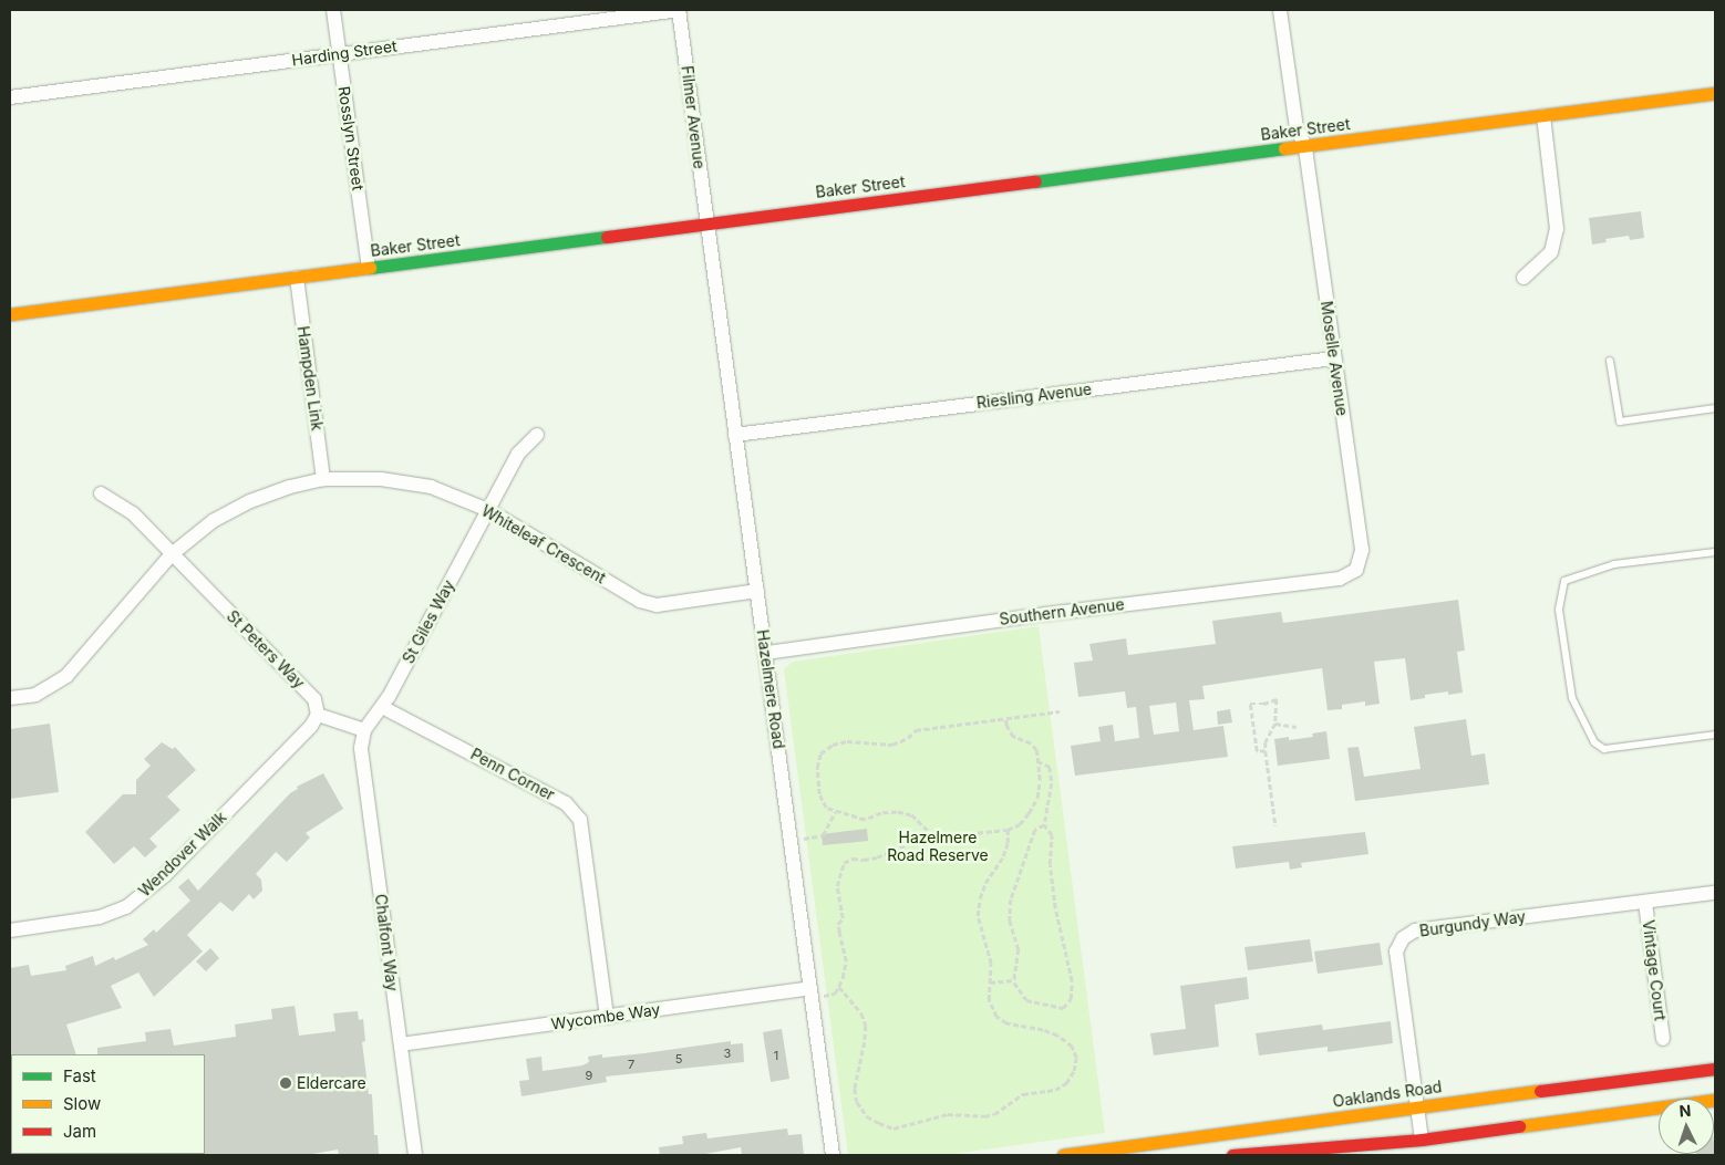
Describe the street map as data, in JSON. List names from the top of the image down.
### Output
{
  "streets": {
    "street": [
      "Harding Street",
      "Filmer Avenue",
      "Baker Street",
      "Rosslyn Street",
      "Moselle Avenue",
      "Hampden Link",
      "Riesling Avenue",
      "Whiteleaf Crescent",
      "Southern Avenue",
      "St Giles Way",
      "St Peters Way",
      "Hazelmere Road",
      "Penn Corner",
      "Wendover Walk",
      "Burgundy Way",
      "Chalfont Way",
      "Vintage Court",
      "Wycombe Way",
      "Oaklands Road"
    ]
  },
  "crossings": [
    ["Harding Street", "Filmer Avenue"],
    ["Harding Street", "Rosslyn Street"],
    ["Filmer Avenue", "Baker Street"],
    ["Filmer Avenue", "Hazelmere Road"],
    ["Baker Street", "Rosslyn Street"],
    ["Baker Street", "Moselle Avenue"],
    ["Baker Street", "Hampden Link"],
    ["Baker Street", "Hazelmere Road"],
    ["Moselle Avenue", "Riesling Avenue"],
    ["Moselle Avenue", "Southern Avenue"],
    ["Hampden Link", "Whiteleaf Crescent"],
    ["Riesling Avenue", "Hazelmere Road"],
    ["Whiteleaf Crescent", "St Giles Way"],
    ["Whiteleaf Crescent", "St Peters Way"],
    ["Whiteleaf Crescent", "Hazelmere Road"],
    ["Southern Avenue", "Hazelmere Road"],
    ["St Giles Way", "Penn Corner"],
    ["St Giles Way", "Chalfont Way"],
    ["St Peters Way", "Wendover Walk"],
    ["Hazelmere Road", "Wycombe Way"],
    ["Penn Corner", "Wycombe Way"],
    ["Burgundy Way", "Vintage Court"],
    ["Burgundy Way", "Oaklands Road"],
    ["Chalfont Way", "Wycombe Way"]
  ],
  "parks": ["Hazelmere Road Reserve"],
  "places": ["Eldercare"],
  "house_numbers": [
    "3",
    "1",
    "5",
    "7",
    "9"
  ],
  "legend": ["Fast", "Slow", "Jam"],
  "north": "top"
}
